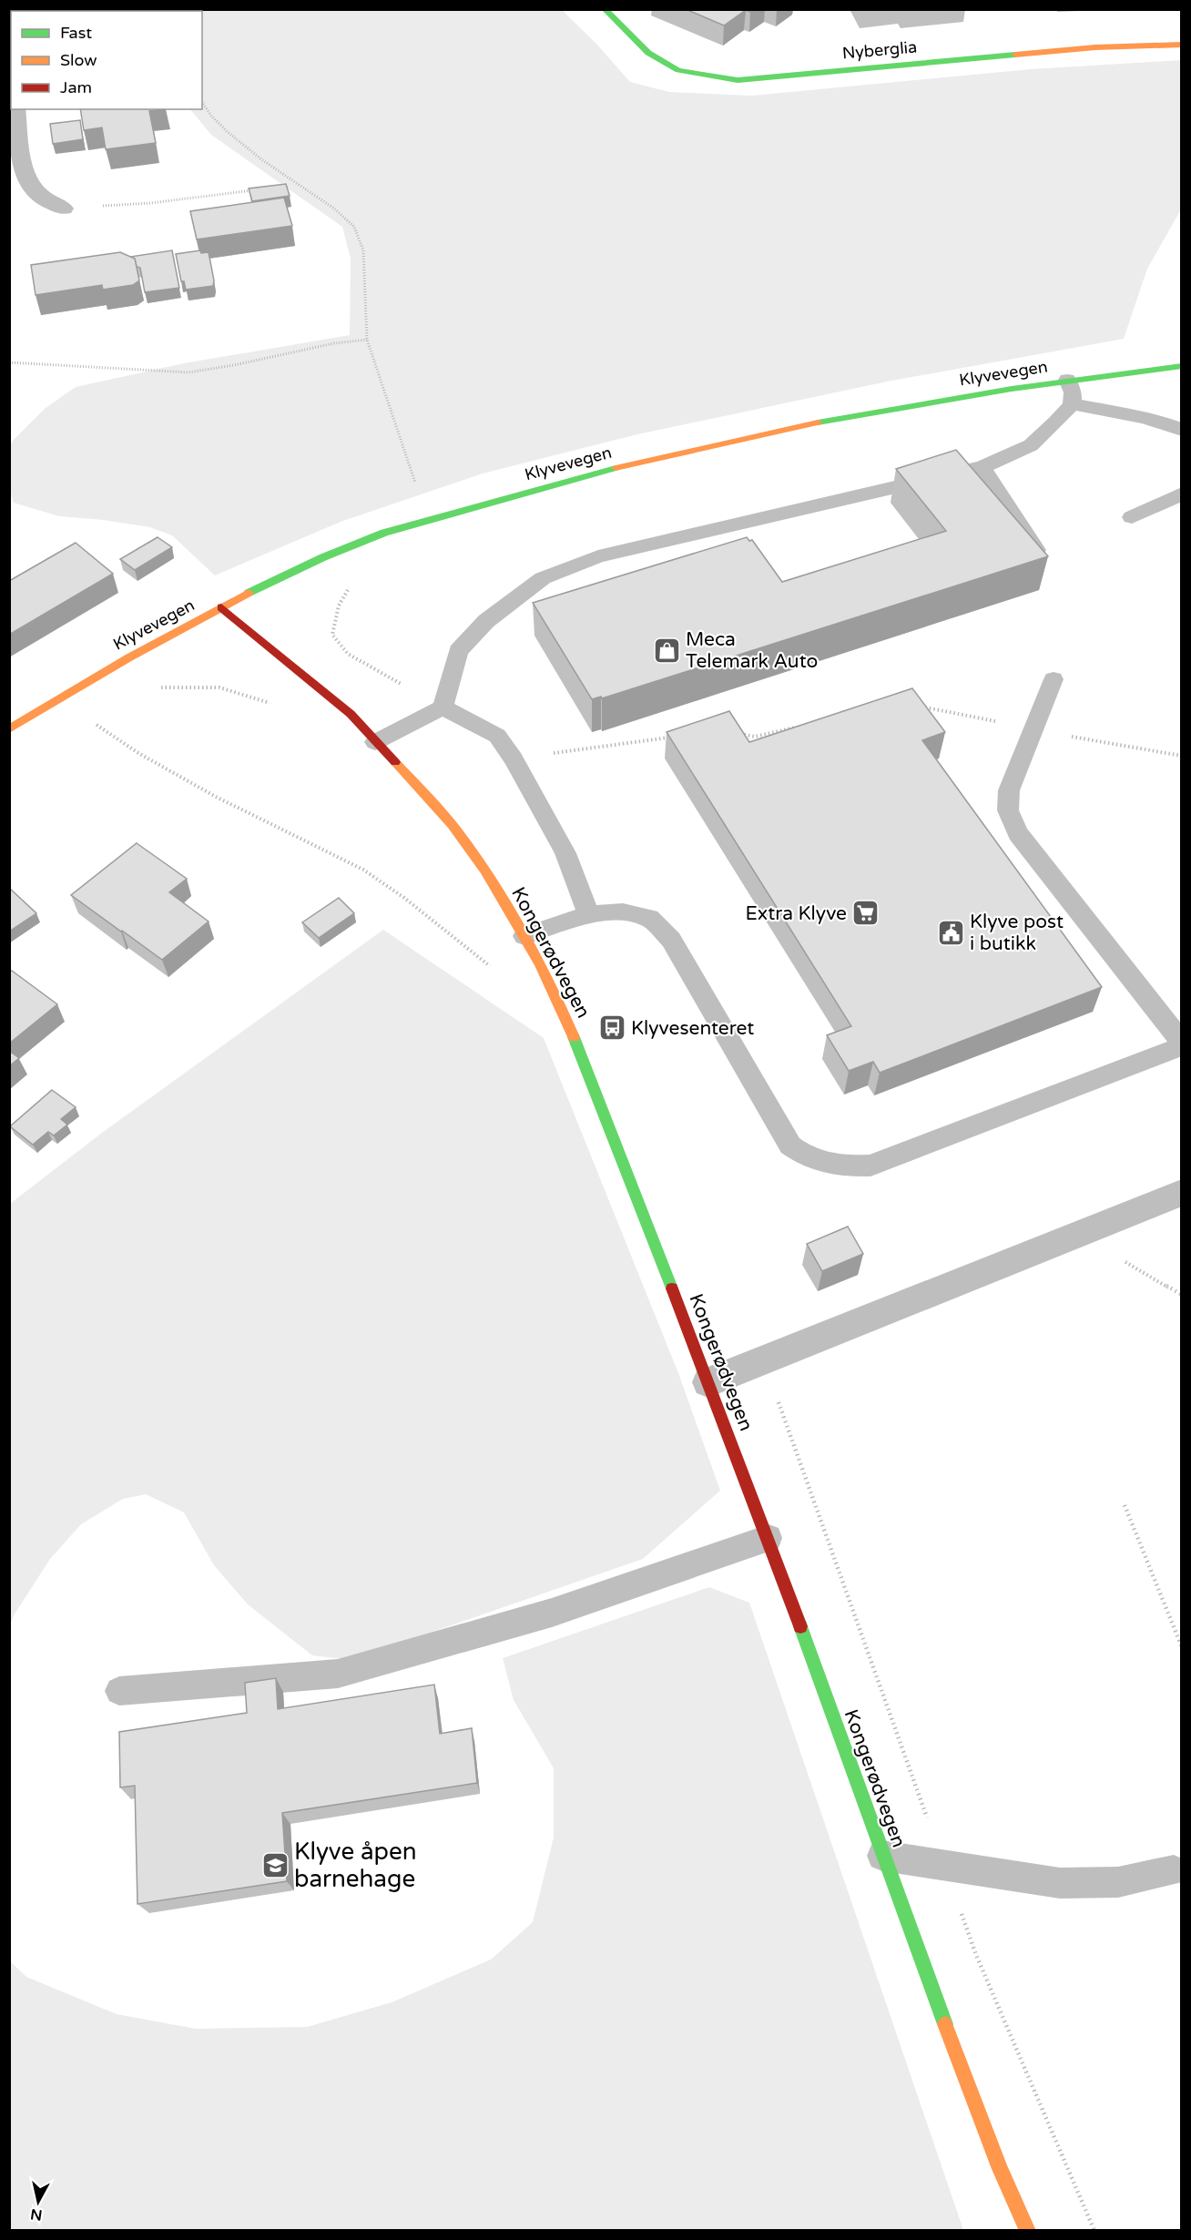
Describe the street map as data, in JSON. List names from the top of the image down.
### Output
{
  "streets": {
    "street": ["Nyberglia", "Klyvevegen", "Kongerødvegen"]
  },
  "crossings": [
    ["Klyvevegen", "Kongerødvegen"]
  ],
  "places": {
    "shop": ["Meca Telemark Auto"],
    "supermarket": ["Extra Klyve"],
    "public building": ["Klyve post i butikk"],
    "bus stop": ["Klyvesenteret"],
    "school or university": ["Klyve åpen barnehage"]
  },
  "legend": ["Fast", "Slow", "Jam"],
  "north": "bottom"
}
